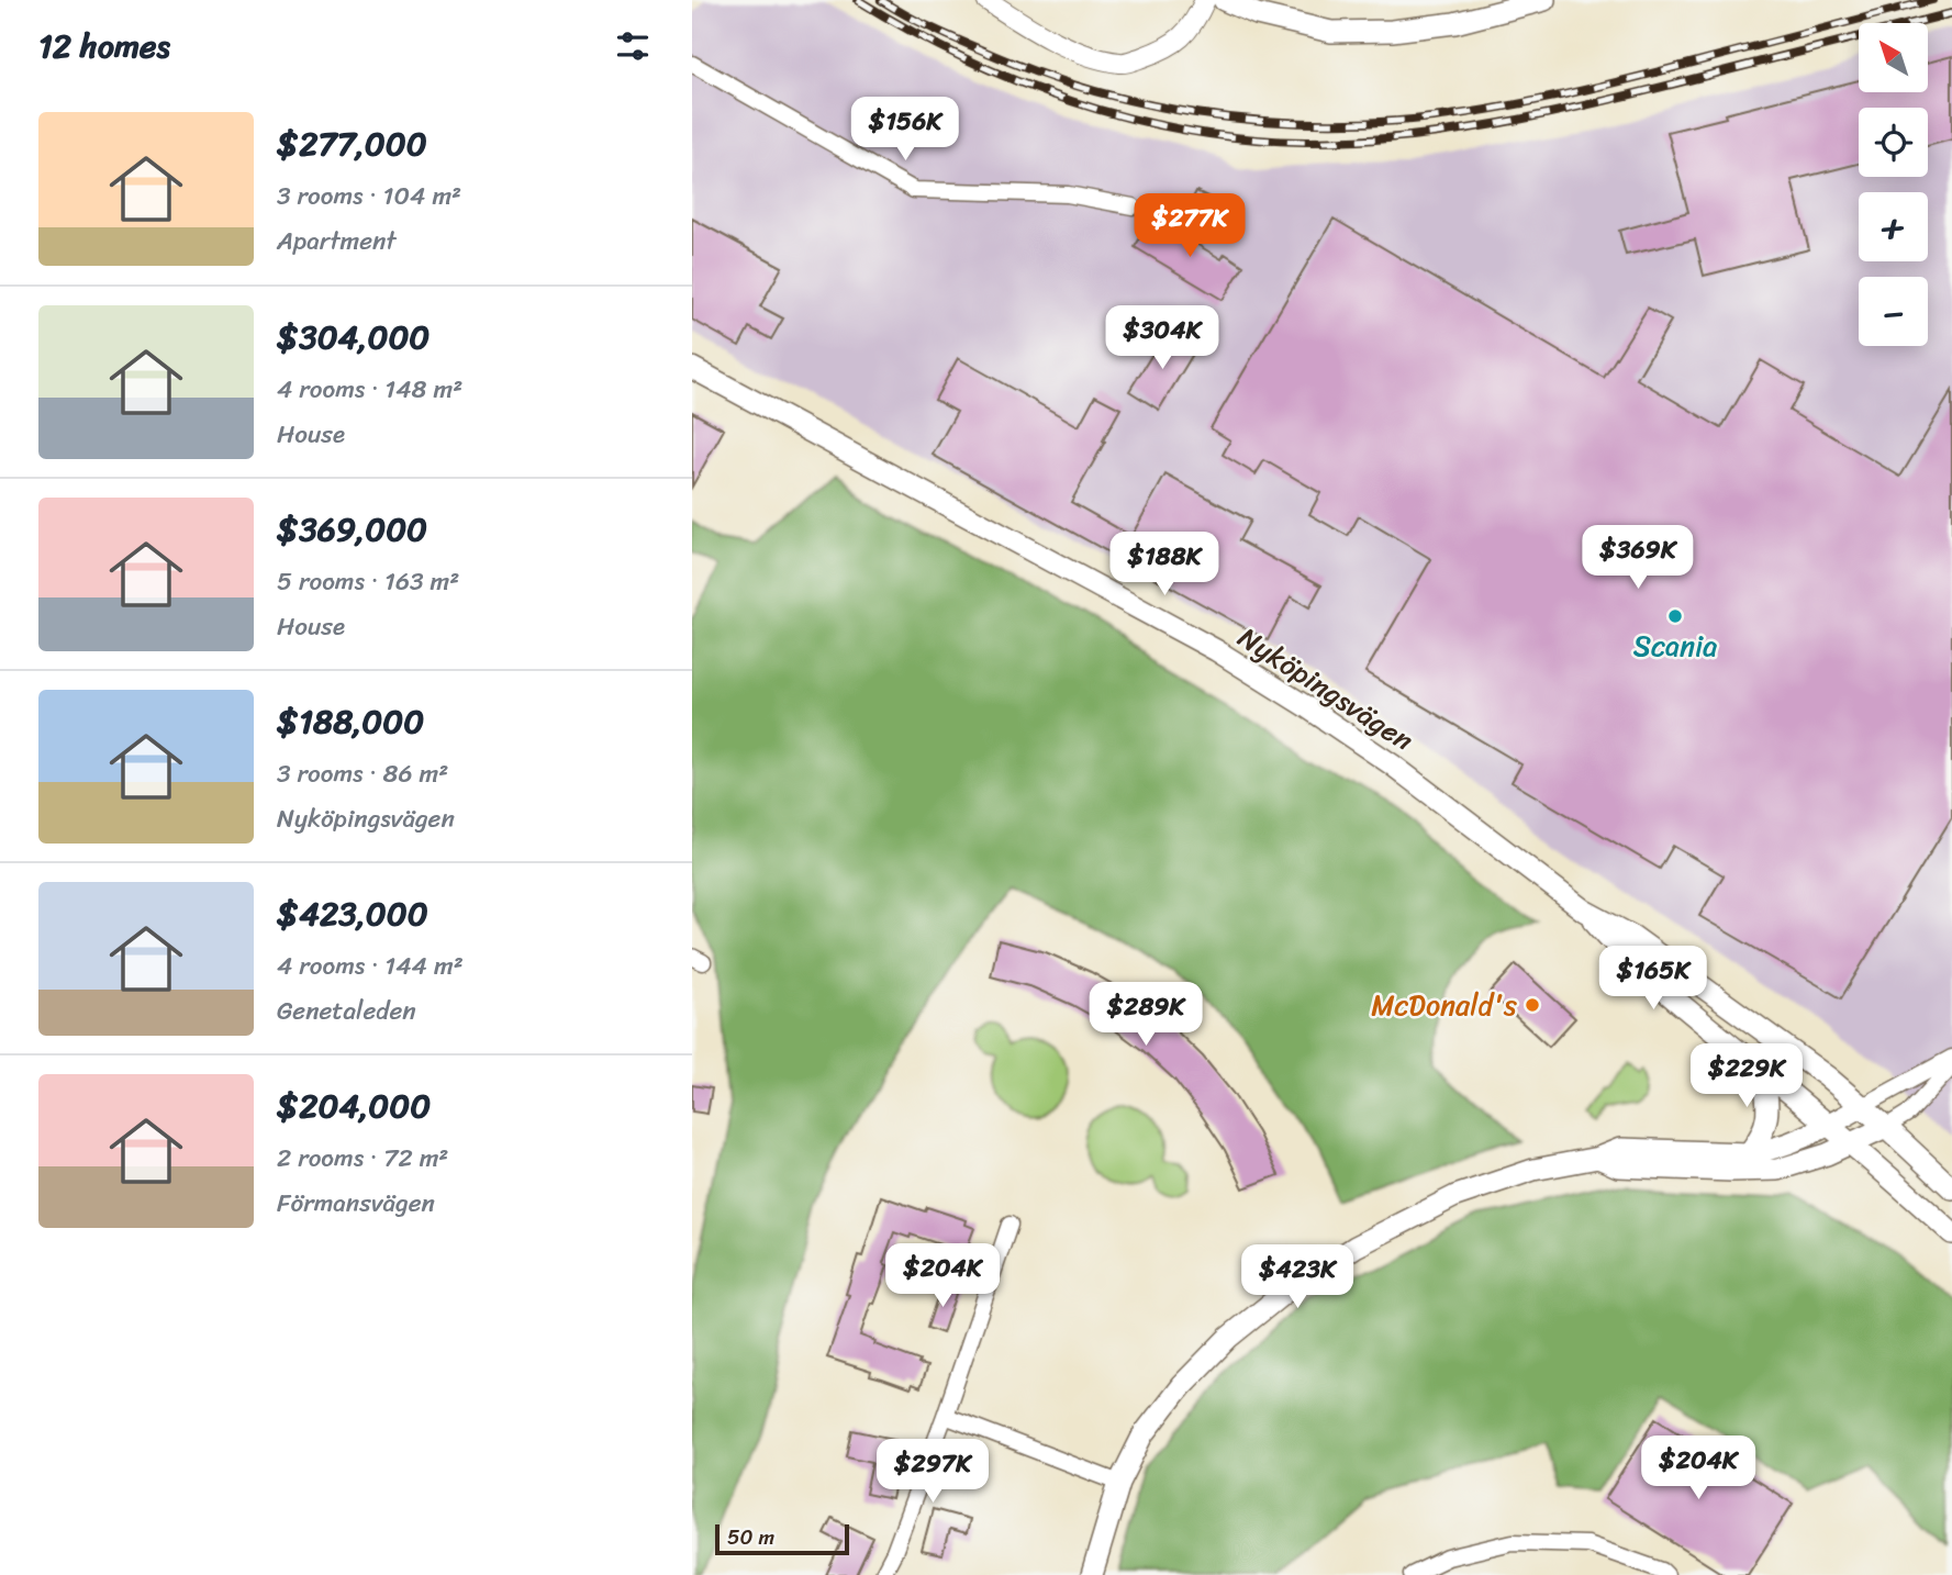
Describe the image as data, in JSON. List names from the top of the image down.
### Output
{
  "streets": {
    "main road": ["Nyköpingsvägen"]
  },
  "places": ["Scania", "McDonald's"],
  "scale_bar": "50 m",
  "north": "top left",
  "page": {
    "heading": "12 homes",
    "map_buttons": ["+", "−"],
    "list": [
      {
        "name": "$277,000",
        "note": "3 rooms · 104 m² · Apartment"
      },
      {
        "name": "$304,000",
        "note": "4 rooms · 148 m² · House"
      },
      {
        "name": "$369,000",
        "note": "5 rooms · 163 m² · House"
      },
      {
        "name": "$188,000",
        "note": "3 rooms · 86 m² · Nyköpingsvägen"
      },
      {
        "name": "$423,000",
        "note": "4 rooms · 144 m² · Genetaleden"
      },
      {
        "name": "$204,000",
        "note": "2 rooms · 72 m² · Förmansvägen"
      }
    ],
    "price": [
      "$156K",
      "$277K",
      "$304K",
      "$369K",
      "$188K",
      "$165K",
      "$289K",
      "$229K",
      "$204K",
      "$423K",
      "$204K",
      "$297K"
    ],
    "scale": "50 m"
  }
}
